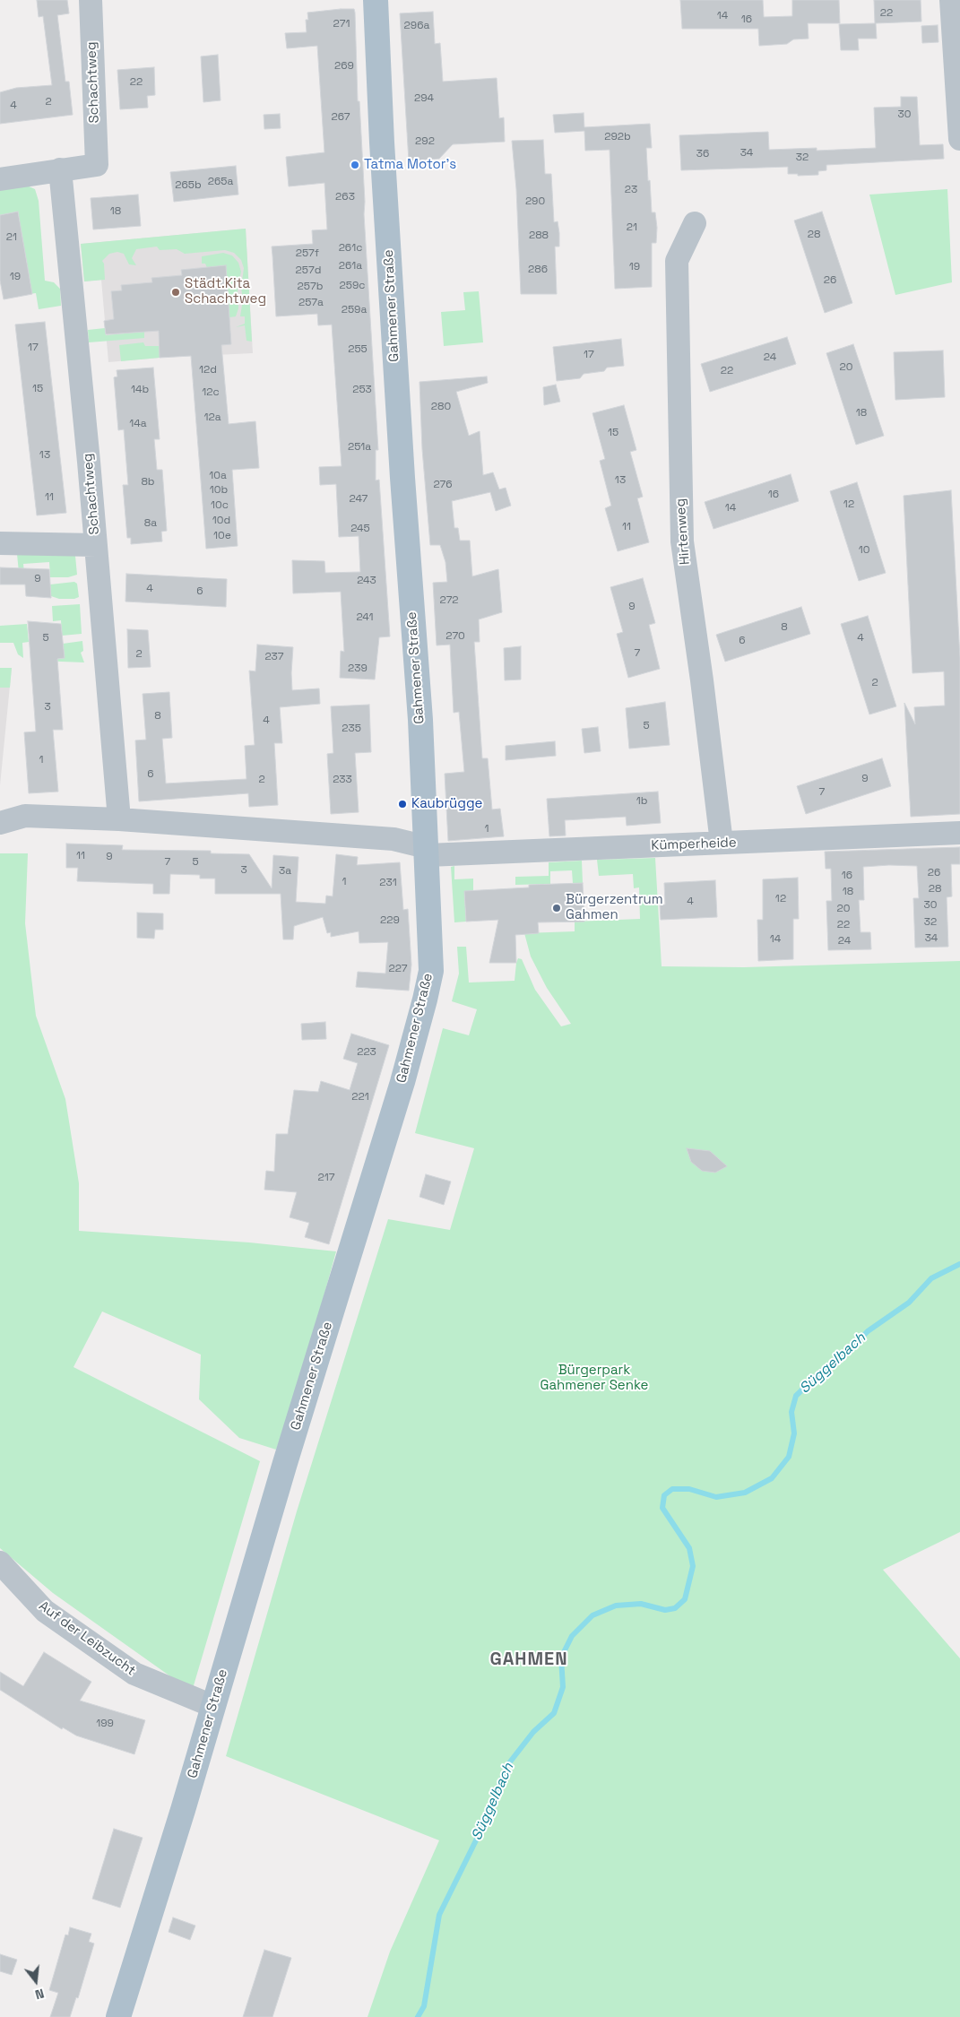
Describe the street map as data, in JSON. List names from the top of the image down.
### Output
{
  "streets": {
    "main road": ["Gahmener Straße"],
    "street": [
      "Schachtweg",
      "Hirtenweg",
      "Kümperheide",
      "Auf der Leibzucht"
    ]
  },
  "crossings": [
    ["Gahmener Straße", "Kümperheide"],
    ["Gahmener Straße", "Auf der Leibzucht"],
    ["Hirtenweg", "Kümperheide"]
  ],
  "districts": ["GAHMEN"],
  "water": ["Süggelbach"],
  "parks": ["Bürgerpark Gahmener Senke"],
  "places": [
    "Tatma Motor's",
    "Städt.Kita Schachtweg",
    "Kaubrügge",
    "Bürgerzentrum Gahmen"
  ],
  "house_numbers": [
    "22",
    "14",
    "16",
    "271",
    "296a",
    "269",
    "22",
    "294",
    "2",
    "4",
    "30",
    "267",
    "292b",
    "292",
    "34",
    "36",
    "32",
    "265a",
    "265b",
    "23",
    "263",
    "290",
    "18",
    "21",
    "28",
    "288",
    "21",
    "261c",
    "257f",
    "261a",
    "19",
    "286",
    "257d",
    "19",
    "26",
    "259c",
    "257b",
    "257a",
    "259a",
    "17",
    "255",
    "17",
    "24",
    "20",
    "12d",
    "22",
    "15",
    "14b",
    "253",
    "12c",
    "280",
    "18",
    "12a",
    "14a",
    "15",
    "251a",
    "13",
    "10a",
    "13",
    "8b",
    "276",
    "10b",
    "16",
    "11",
    "247",
    "12",
    "10c",
    "14",
    "10d",
    "8a",
    "11",
    "245",
    "10e",
    "10",
    "9",
    "243",
    "4",
    "6",
    "272",
    "9",
    "241",
    "8",
    "270",
    "5",
    "4",
    "6",
    "7",
    "2",
    "237",
    "239",
    "2",
    "3",
    "8",
    "4",
    "5",
    "235",
    "1",
    "6",
    "9",
    "2",
    "233",
    "7",
    "1b",
    "1",
    "11",
    "9",
    "7",
    "5",
    "3",
    "3a",
    "26",
    "16",
    "1",
    "231",
    "28",
    "18",
    "12",
    "4",
    "30",
    "20",
    "229",
    "32",
    "22",
    "34",
    "14",
    "24",
    "227",
    "223",
    "221",
    "217",
    "199"
  ],
  "north": "bottom"
}
